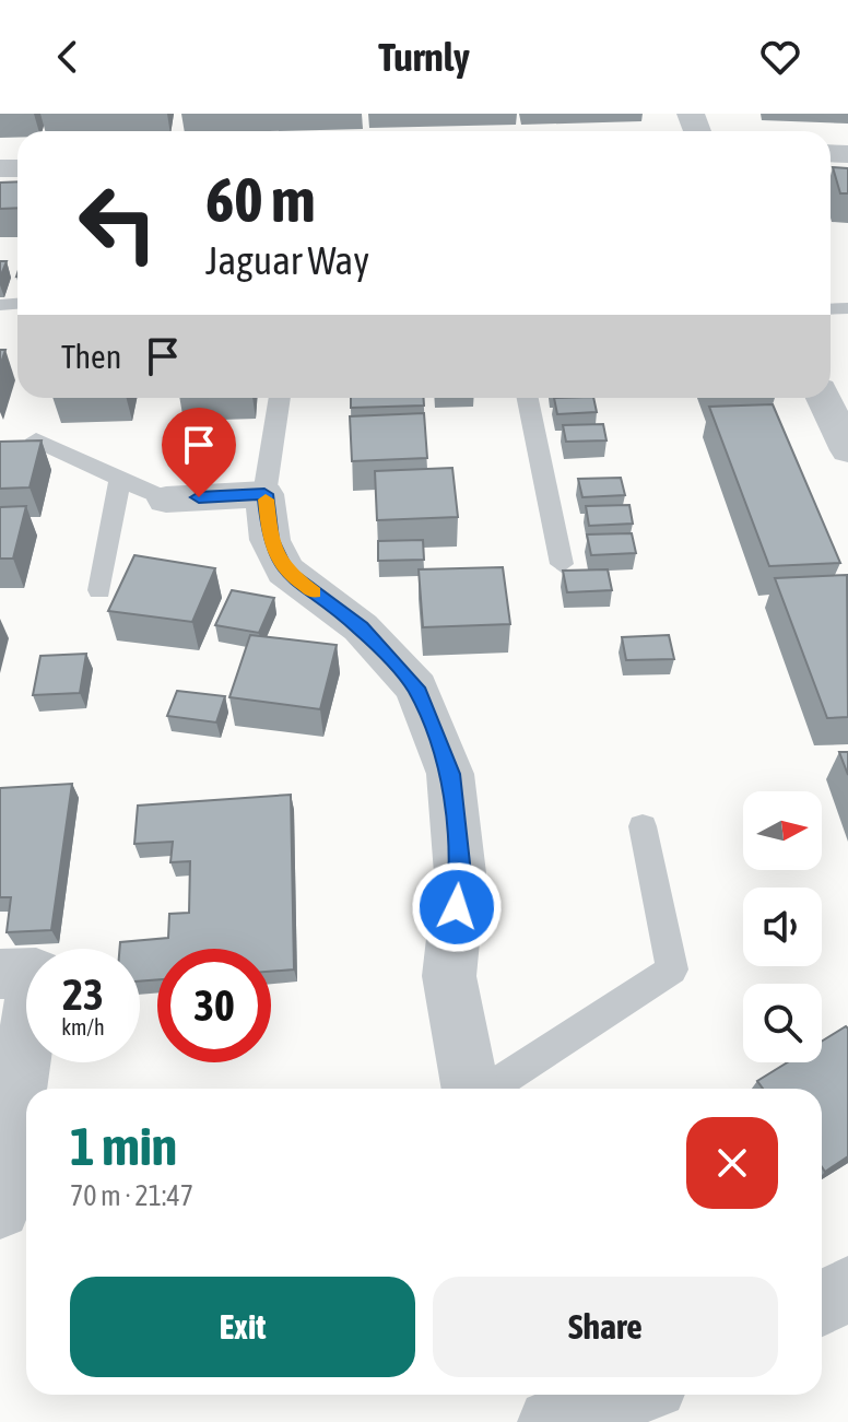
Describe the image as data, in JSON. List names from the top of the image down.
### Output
{
  "north": "right",
  "page": {
    "header": "Turnly",
    "turn": ["60 m", "Jaguar Way"],
    "then": "Then",
    "speed": "23 km/h",
    "limit": "30",
    "heading": ["1 min", "70 m · 21:47"],
    "buttons": ["Exit", "Share"]
  }
}
